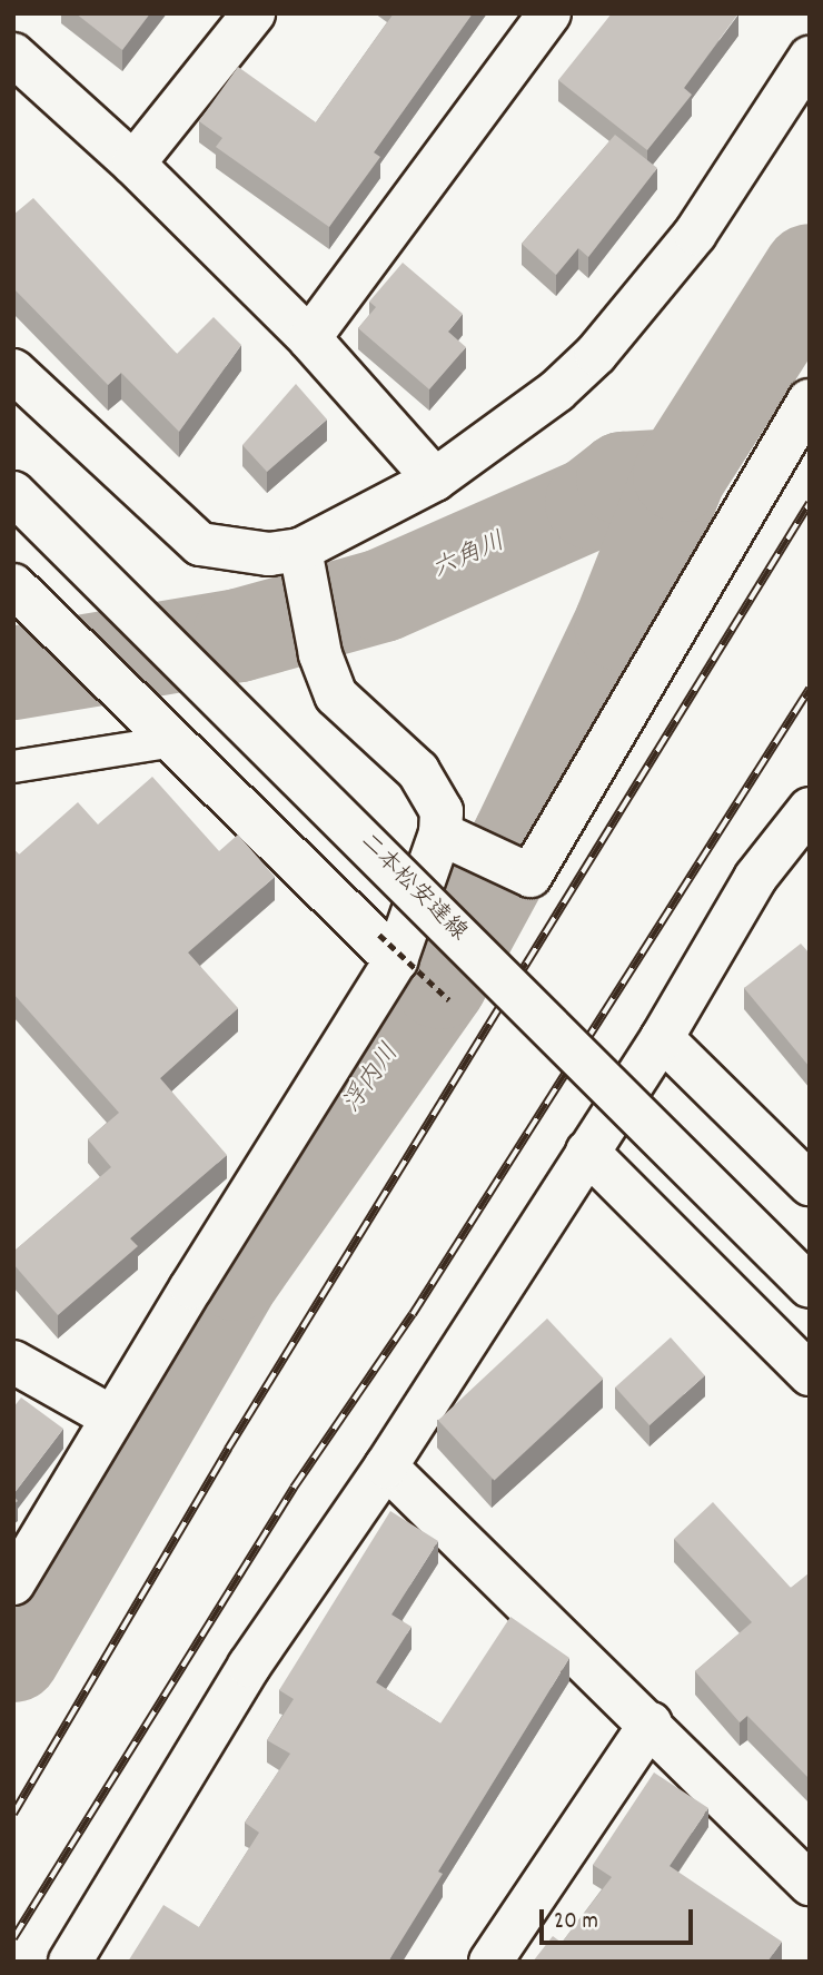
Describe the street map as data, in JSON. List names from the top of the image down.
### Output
{
  "streets": {
    "street": ["二本松安達線"]
  },
  "water": ["六角川", "浮内川"],
  "scale_bar": "20 m"
}
